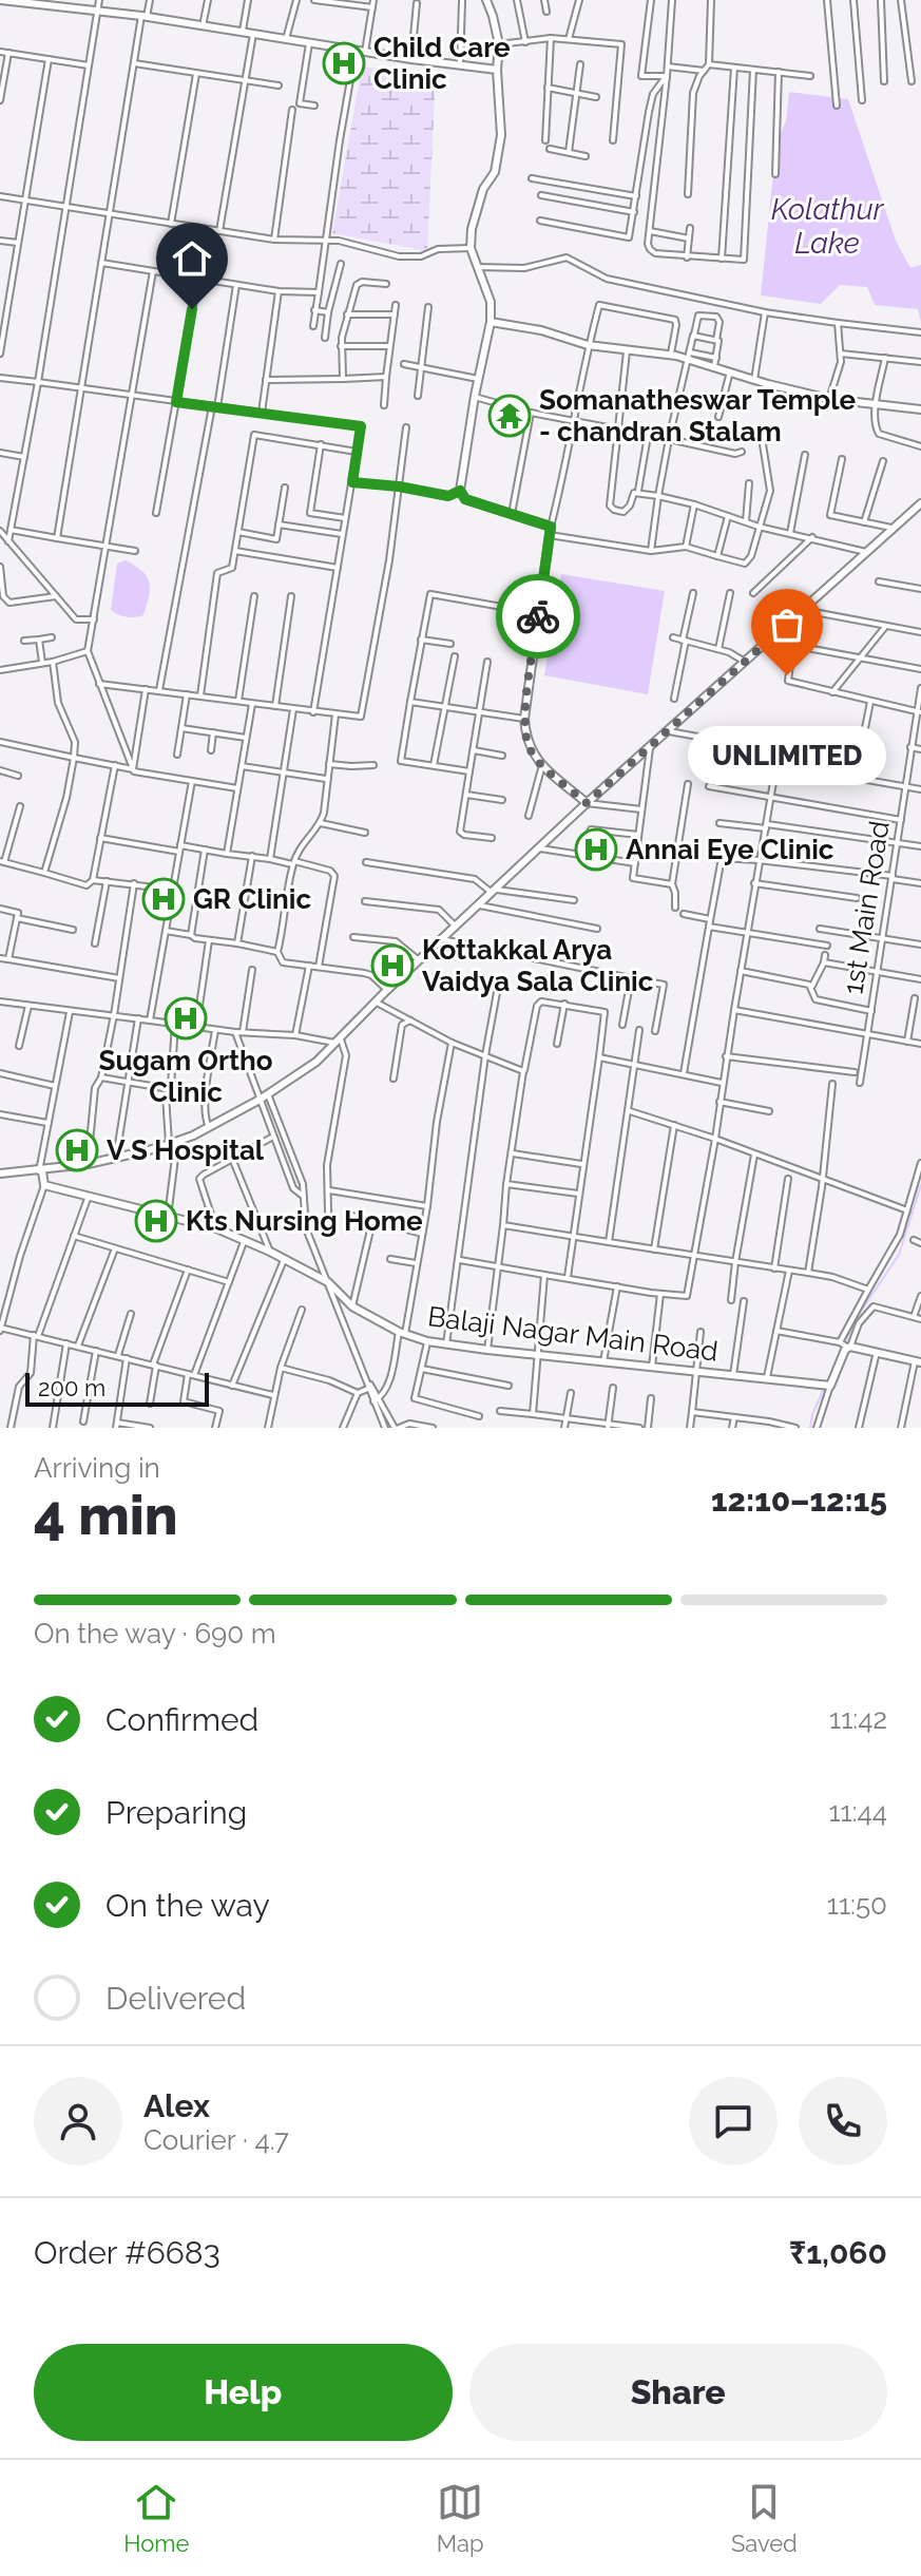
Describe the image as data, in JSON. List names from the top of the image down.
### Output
{
  "streets": {
    "main road": ["Balaji Nagar Main Road"],
    "street": ["1st Main Road"]
  },
  "water": ["Kolathur Lake"],
  "places": {
    "hospital": [
      "Child Care Clinic",
      "Annai Eye Clinic",
      "GR Clinic",
      "Kottakkal Arya Vaidya Sala Clinic",
      "Sugam Ortho Clinic",
      "V S Hospital",
      "Kts Nursing Home"
    ],
    "temple": ["Somanatheswar Temple - chandran Stalam"],
    "other": ["UNLIMITED"]
  },
  "scale_bar": "200 m",
  "page": {
    "bubble": "UNLIMITED",
    "scale": "200 m",
    "heading": ["4 min", "Arriving in", "12:10–12:15"],
    "panel": [
      "Alex",
      "Courier · 4.7",
      "Order #6683",
      "₹1,060"
    ],
    "bar": "On the way · 690 m",
    "list": [
      ["Confirmed", "11:42"],
      ["Preparing", "11:44"],
      ["On the way", "11:50"],
      "Delivered"
    ],
    "buttons": ["Help", "Share"],
    "tabs": ["Home", "Map", "Saved"]
  }
}
